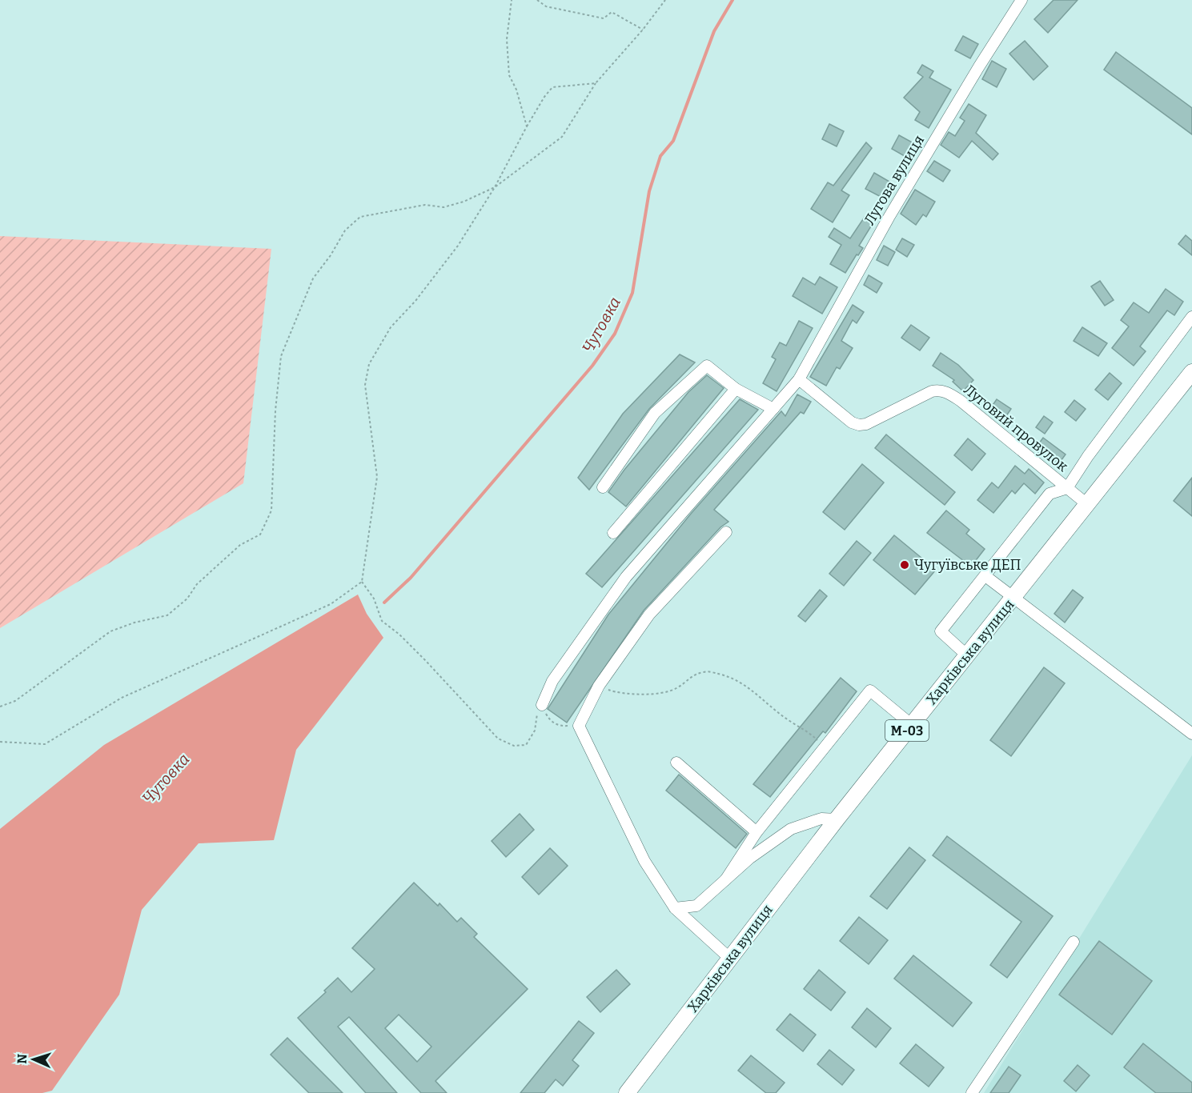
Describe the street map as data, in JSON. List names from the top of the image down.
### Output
{
  "streets": {
    "highway": ["Харківська вулиця", "М-03"],
    "street": ["Лугова вулиця", "Луговий провулок"]
  },
  "crossings": [
    ["Лугова вулиця", "Луговий провулок"],
    ["Луговий провулок", "Харківська вулиця"]
  ],
  "water": ["Чуговка"],
  "places": ["Чугуївське ДЕП"],
  "north": "left"
}
